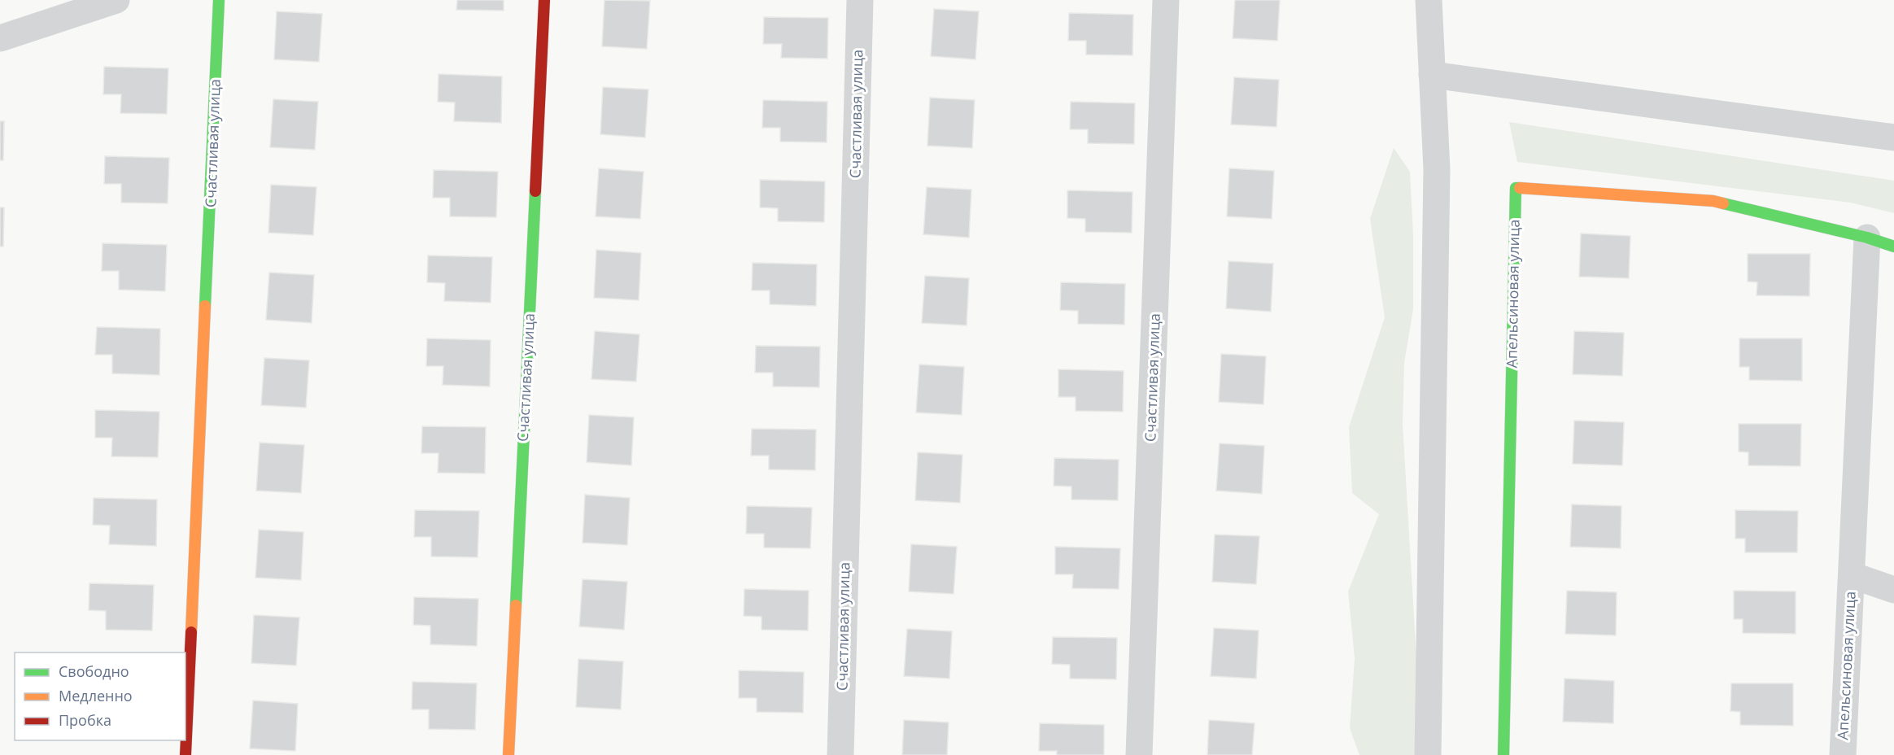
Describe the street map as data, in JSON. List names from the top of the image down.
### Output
{
  "streets": {
    "street": ["Счастливая улица", "Апельсиновая улица"]
  },
  "legend": ["Свободно", "Медленно", "Пробка"]
}
